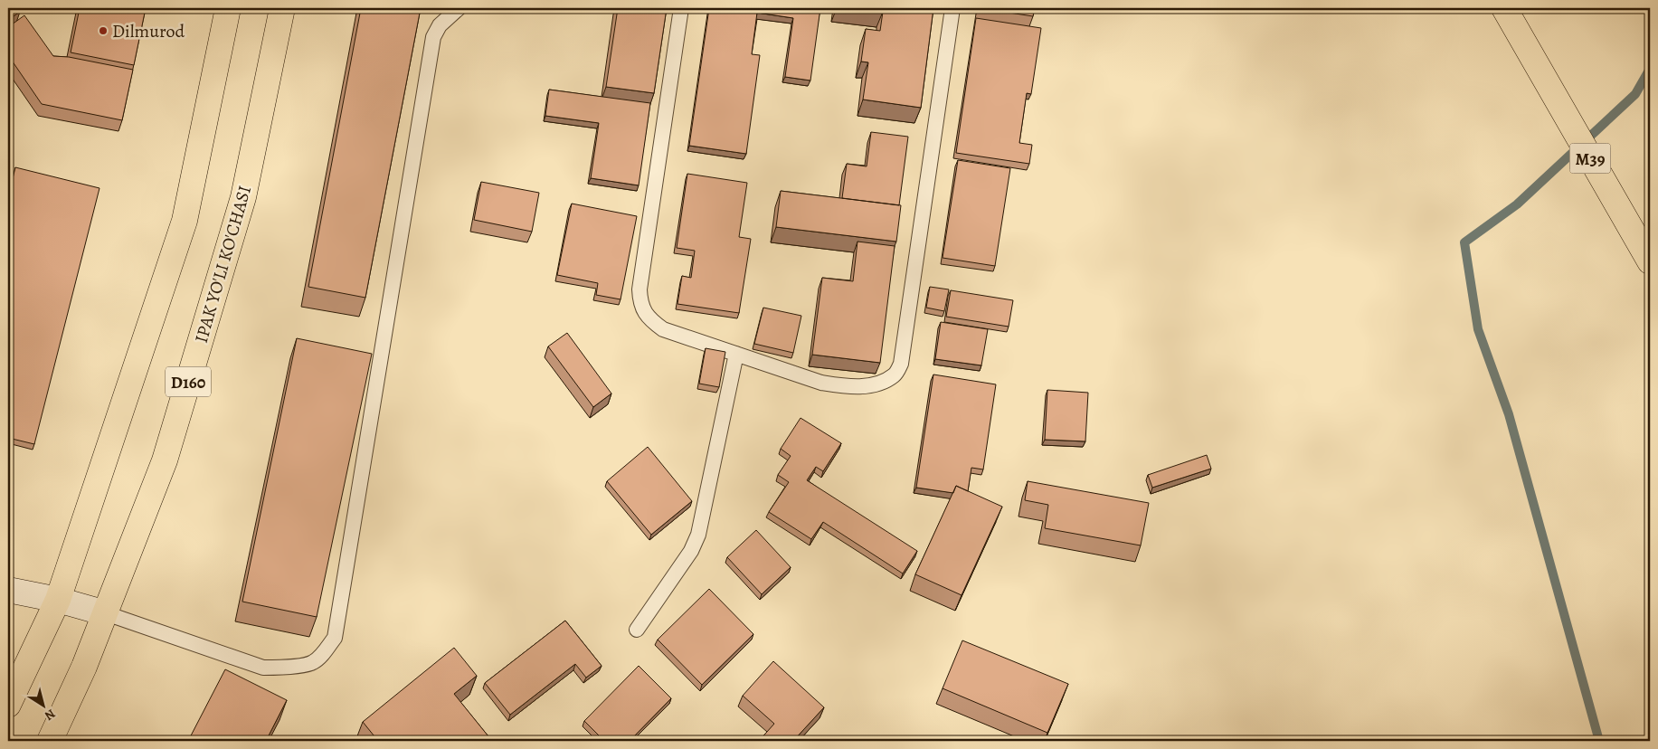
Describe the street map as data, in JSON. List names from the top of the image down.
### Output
{
  "streets": {
    "main road": ["M39", "IPAK YO'LI KO'CHASI", "D160"]
  },
  "places": ["Dilmurod"],
  "north": "bottom right"
}
